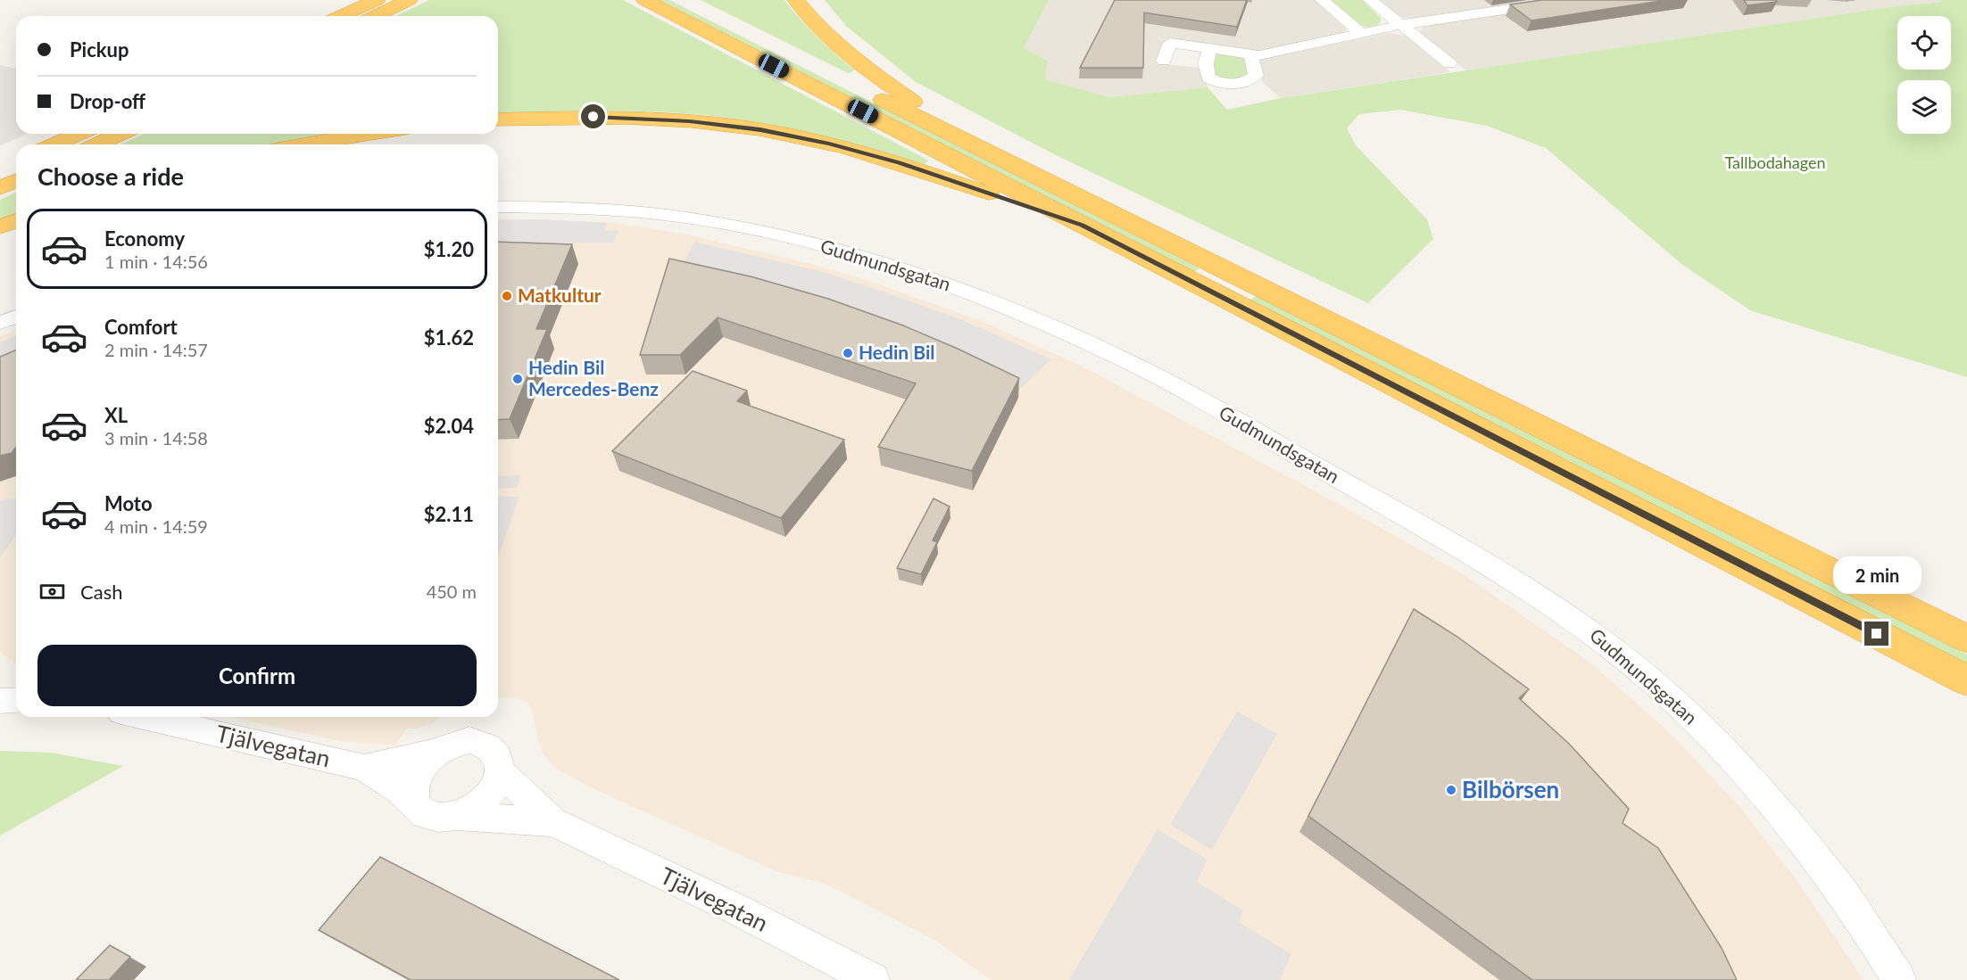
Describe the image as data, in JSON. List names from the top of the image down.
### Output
{
  "streets": {
    "street": ["Gudmundsgatan", "Tjälvegatan"]
  },
  "parks": ["Tallbodahagen"],
  "places": [
    "Matkultur",
    "Hedin Bil",
    "Hedin Bil Mercedes-Benz",
    "Bilbörsen"
  ],
  "page": {
    "banner": ["Pickup", "Drop-off"],
    "heading": "Choose a ride",
    "list": [
      {
        "name": "Economy",
        "note": "1 min · 14:56",
        "value": "$1.20"
      },
      {
        "name": "Comfort",
        "note": "2 min · 14:57",
        "value": "$1.62"
      },
      {
        "name": "XL",
        "note": "3 min · 14:58",
        "value": "$2.04"
      },
      {
        "name": "Moto",
        "note": "4 min · 14:59",
        "value": "$2.11"
      }
    ],
    "bubble": "2 min",
    "pay": ["Cash", "450 m"],
    "buttons": "Confirm"
  }
}
